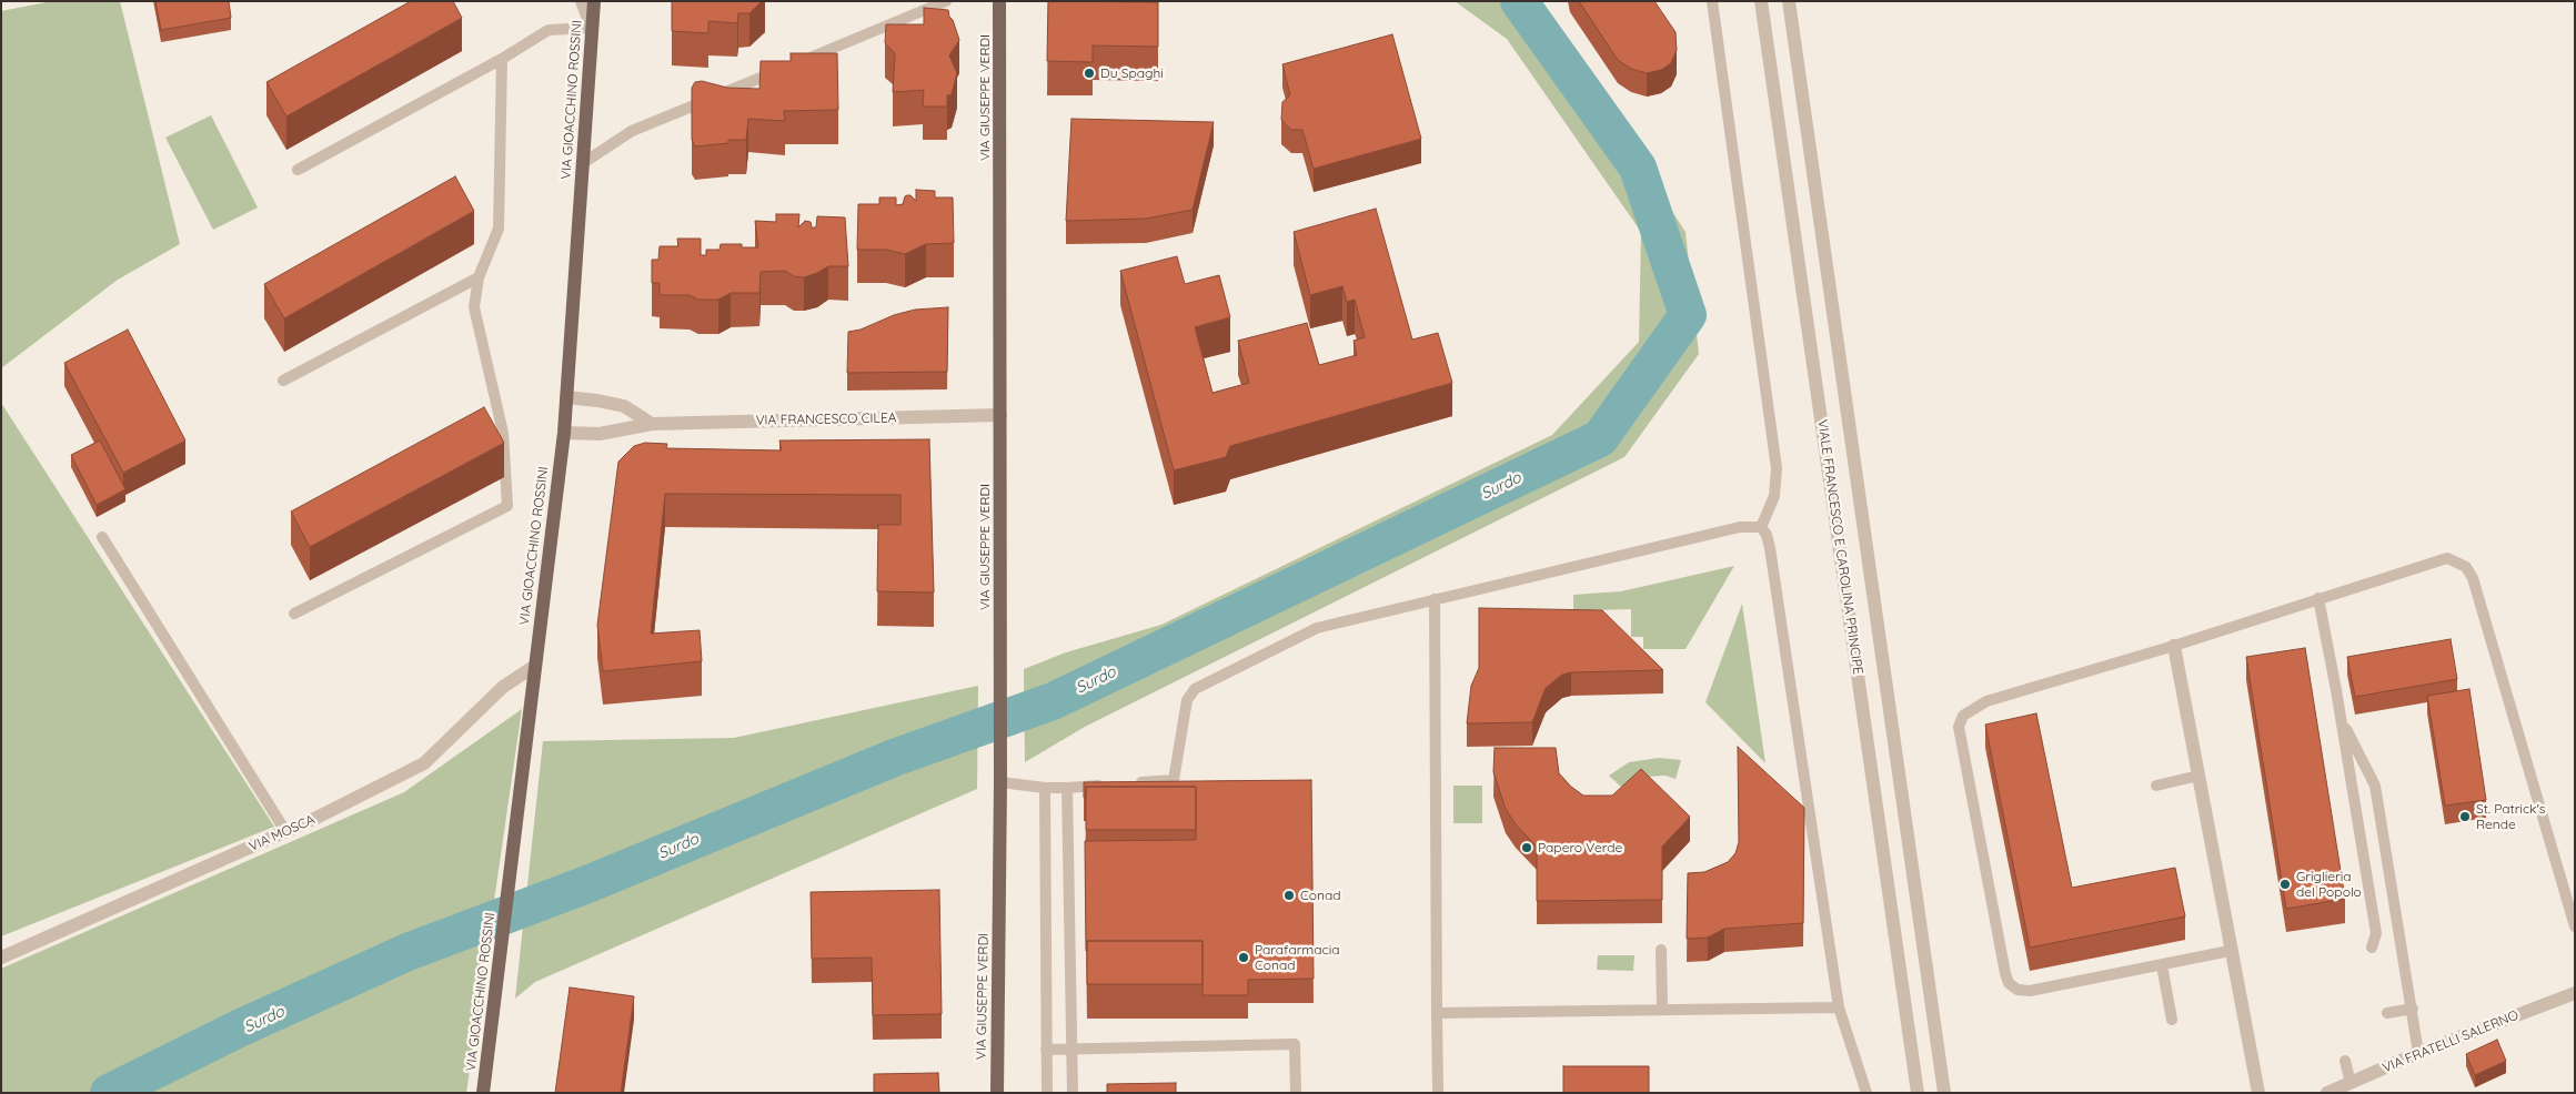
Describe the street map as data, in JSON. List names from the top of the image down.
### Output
{
  "streets": {
    "main road": ["VIA GIUSEPPE VERDI", "VIA GIOACCHINO ROSSINI"],
    "street": [
      "VIA FRANCESCO CILEA",
      "VIALE FRANCESCO E CAROLINA PRINCIPE",
      "VIA MOSCA",
      "VIA FRATELLI SALERNO"
    ]
  },
  "crossings": [
    ["VIA GIUSEPPE VERDI", "VIA FRANCESCO CILEA"],
    ["VIA GIOACCHINO ROSSINI", "VIA FRANCESCO CILEA"],
    ["VIA GIOACCHINO ROSSINI", "VIA MOSCA"]
  ],
  "water": ["Surdo"],
  "places": [
    "Du Spaghi",
    "St. Patrick's Rende",
    "Papero Verde",
    "Griglieria del Popolo",
    "Conad",
    "Parafarmacia Conad"
  ]
}
